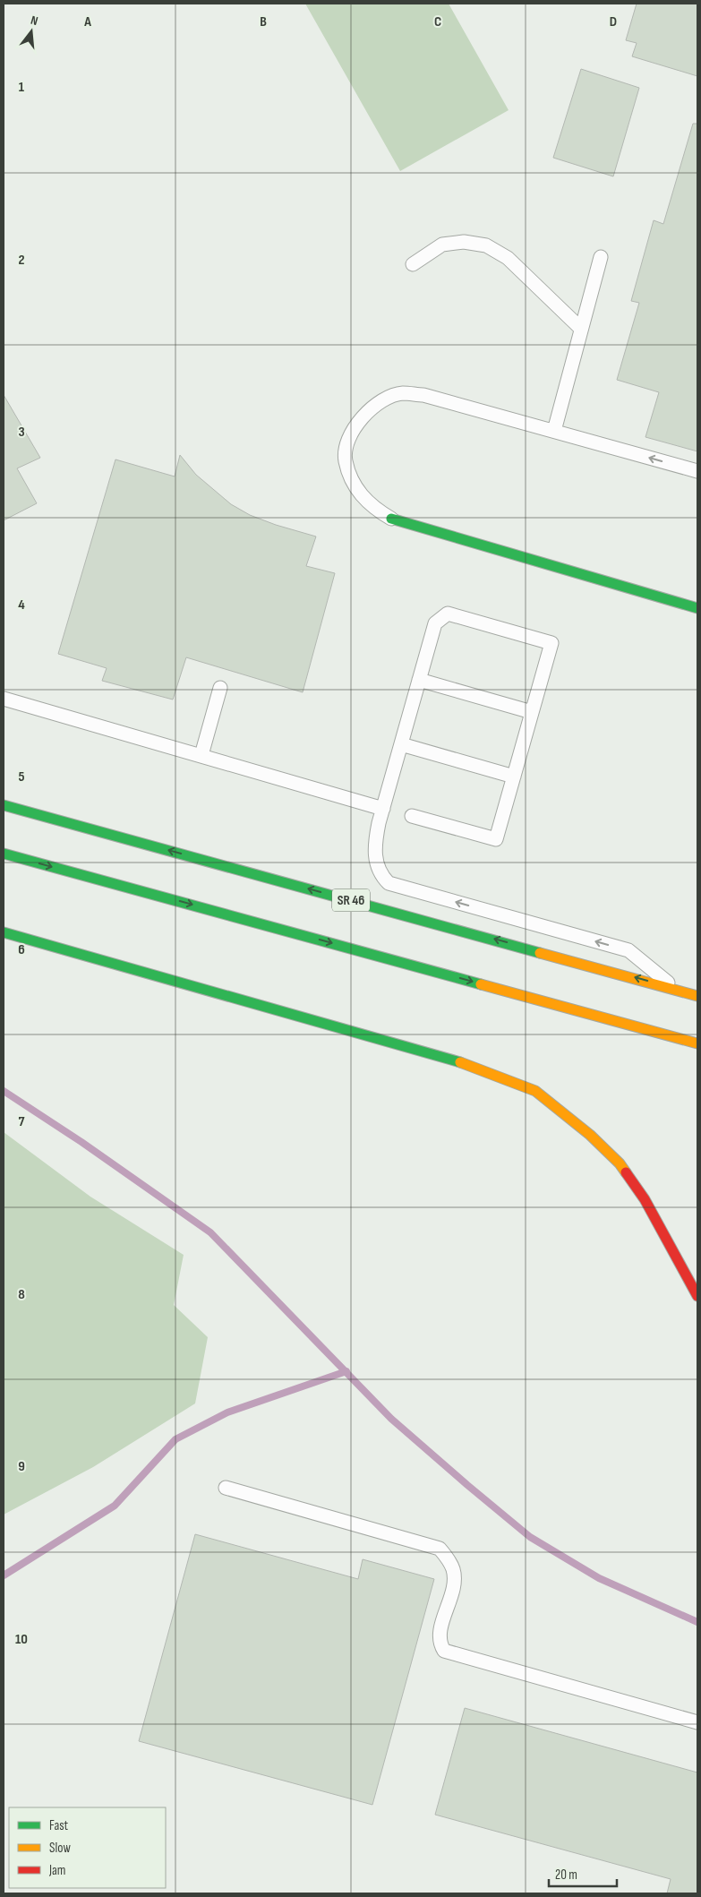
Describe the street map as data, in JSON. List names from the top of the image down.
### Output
{
  "streets": {
    "main road": ["SR 46"]
  },
  "legend": ["Fast", "Slow", "Jam"],
  "scale_bar": "20 m",
  "north": "top",
  "grid": {
    "columns": [
      "A",
      "B",
      "C",
      "D"
    ],
    "rows": [
      "1",
      "2",
      "3",
      "4",
      "5",
      "6",
      "7",
      "8",
      "9",
      "10"
    ]
  }
}
